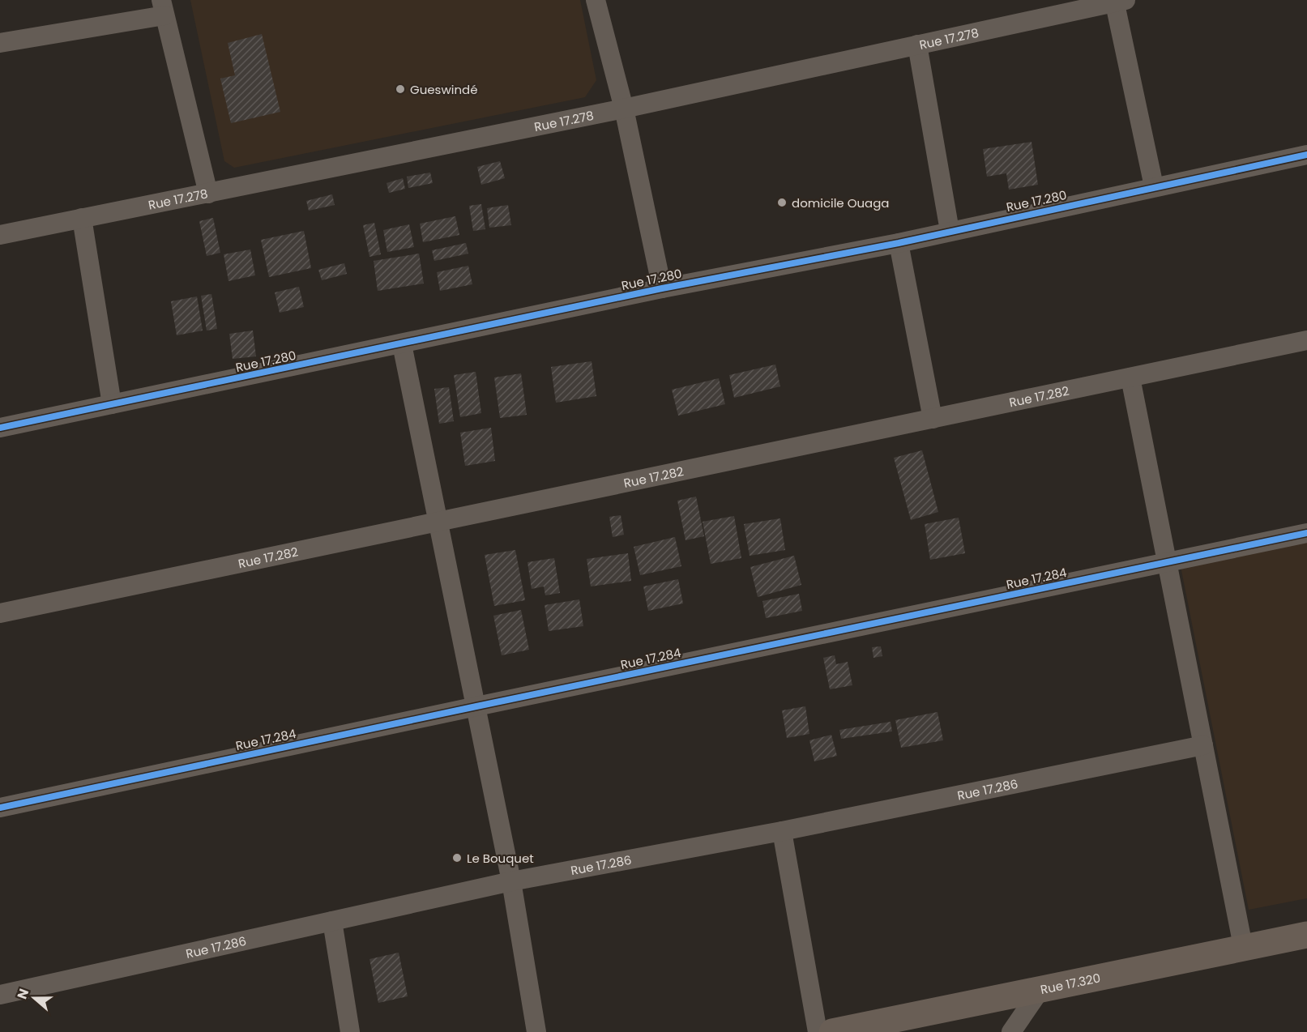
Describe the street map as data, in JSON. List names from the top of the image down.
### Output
{
  "streets": {
    "street": [
      "Rue 17.278",
      "Rue 17.280",
      "Rue 17.282",
      "Rue 17.284",
      "Rue 17.286",
      "Rue 17.320"
    ]
  },
  "places": ["Gueswindé", "domicile Ouaga", "Le Bouquet"],
  "north": "left"
}
